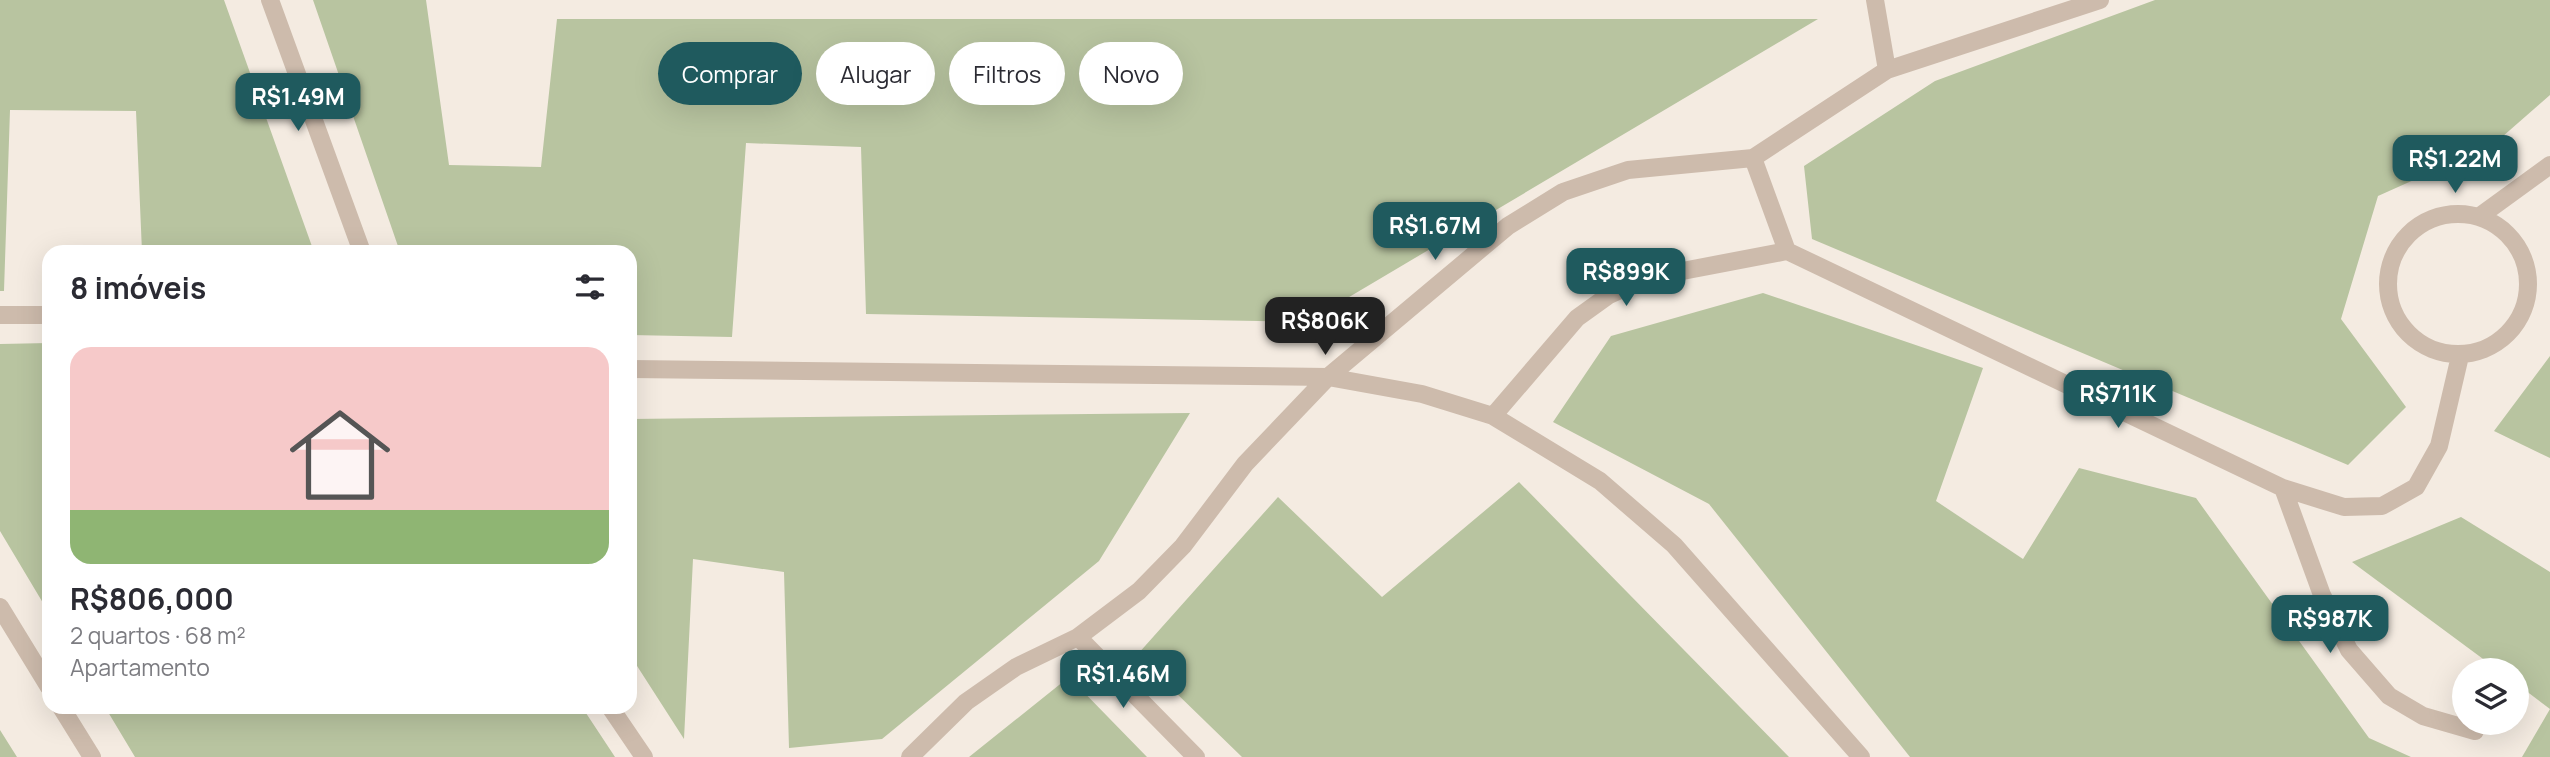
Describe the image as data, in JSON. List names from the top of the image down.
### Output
{
  "page": {
    "chip": [
      "Comprar",
      "Alugar",
      "Filtros",
      "Novo"
    ],
    "price": [
      "R$1.49M",
      "R$1.22M",
      "R$1.67M",
      "R$899K",
      "R$806K",
      "R$711K",
      "R$987K",
      "R$1.46M"
    ],
    "heading": "8 imóveis",
    "list": [
      {
        "name": "R$806,000",
        "note": "2 quartos · 68 m² · Apartamento"
      }
    ]
  }
}
